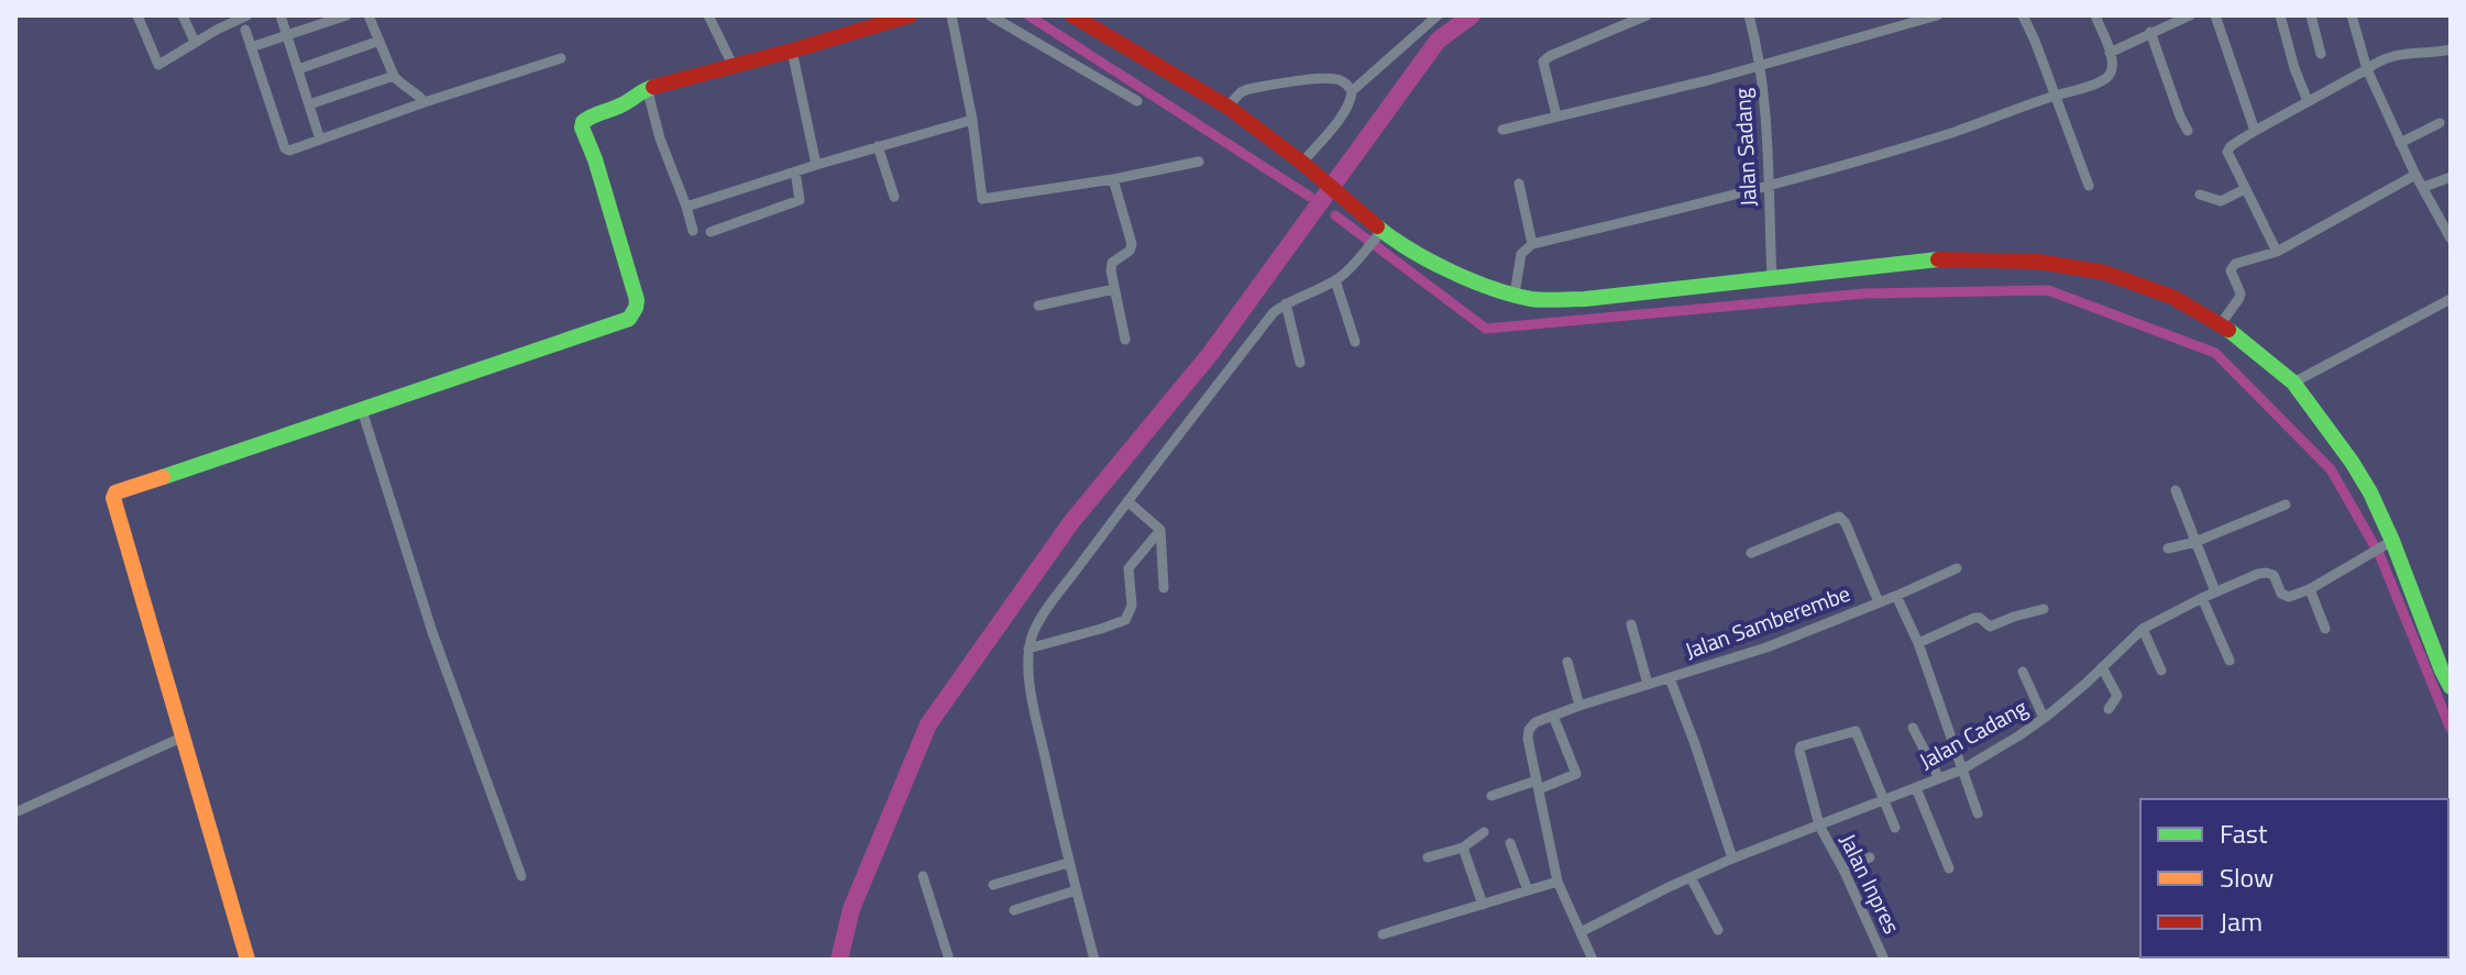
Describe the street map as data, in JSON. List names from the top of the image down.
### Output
{
  "streets": {
    "street": [
      "Jalan Sadang",
      "Jalan Samberembe",
      "Jalan Cadang",
      "Jalan Inpres"
    ]
  },
  "crossings": [
    ["Jalan Samberembe", "Jalan Cadang"],
    ["Jalan Cadang", "Jalan Inpres"]
  ],
  "legend": ["Fast", "Slow", "Jam"]
}
